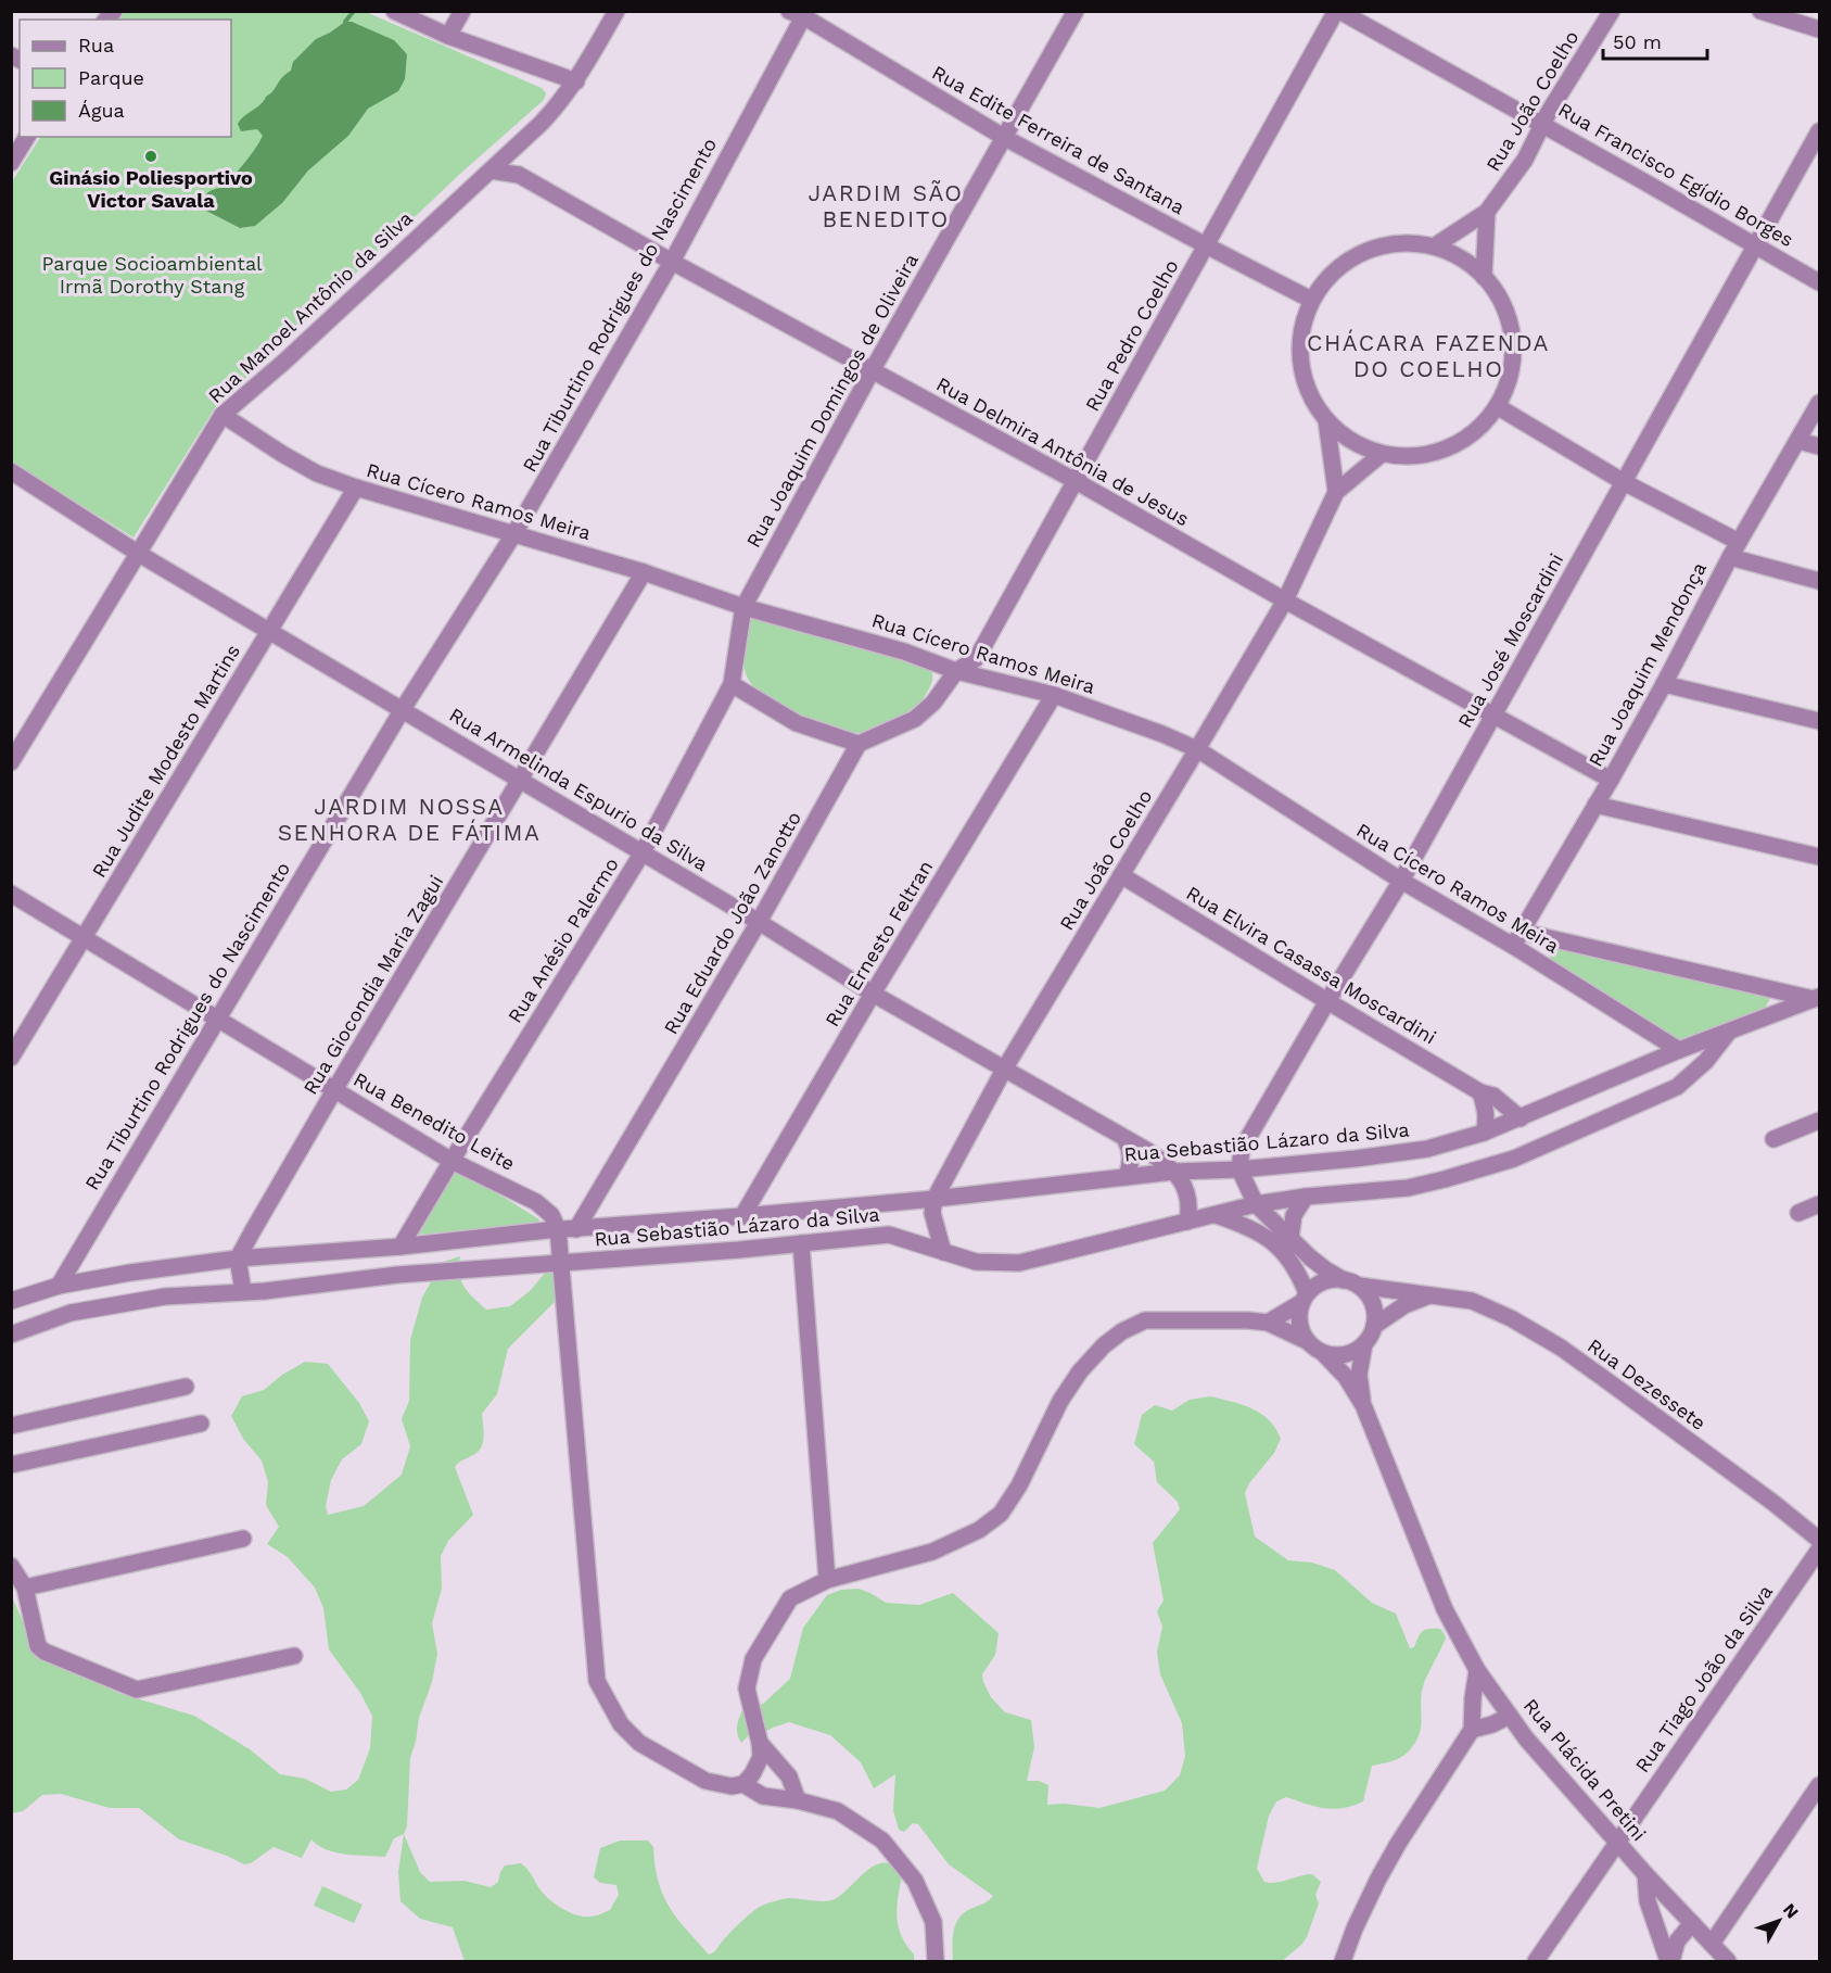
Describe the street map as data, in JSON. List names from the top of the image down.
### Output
{
  "streets": {
    "street": [
      "Rua João Coelho",
      "Rua Edite Ferreira de Santana",
      "Rua Francisco Egídio Borges",
      "Rua Tiburtino Rodrigues do Nascimento",
      "Rua Manoel Antônio da Silva",
      "Rua Pedro Coelho",
      "Rua Joaquim Domingos de Oliveira",
      "Rua Delmira Antônia de Jesus",
      "Rua Cícero Ramos Meira",
      "Rua José Moscardini",
      "Rua Joaquim Mendonça",
      "Rua Judite Modesto Martins",
      "Rua Armelinda Espurio da Silva",
      "Rua Eduardo João Zanotto",
      "Rua Anésio Palermo",
      "Rua Ernesto Feltran",
      "Rua Elvira Casassa Moscardini",
      "Rua Giocondia Maria Zagui",
      "Rua Benedito Leite",
      "Rua Sebastião Lázaro da Silva",
      "Rua Dezessete",
      "Rua Tiago João da Silva",
      "Rua Plácida Pretini"
    ]
  },
  "crossings": [
    ["Rua João Coelho", "Rua Edite Ferreira de Santana"],
    ["Rua João Coelho", "Rua Francisco Egídio Borges"],
    ["Rua João Coelho", "Rua Delmira Antônia de Jesus"],
    ["Rua João Coelho", "Rua Cícero Ramos Meira"],
    ["Rua João Coelho", "Rua Armelinda Espurio da Silva"],
    ["Rua João Coelho", "Rua Elvira Casassa Moscardini"],
    ["Rua João Coelho", "Rua Sebastião Lázaro da Silva"],
    ["Rua Edite Ferreira de Santana", "Rua Tiburtino Rodrigues do Nascimento"],
    ["Rua Edite Ferreira de Santana", "Rua Pedro Coelho"],
    ["Rua Edite Ferreira de Santana", "Rua Joaquim Domingos de Oliveira"],
    ["Rua Francisco Egídio Borges", "Rua Pedro Coelho"],
    ["Rua Francisco Egídio Borges", "Rua José Moscardini"],
    ["Rua Tiburtino Rodrigues do Nascimento", "Rua Delmira Antônia de Jesus"],
    ["Rua Tiburtino Rodrigues do Nascimento", "Rua Cícero Ramos Meira"],
    ["Rua Tiburtino Rodrigues do Nascimento", "Rua Armelinda Espurio da Silva"],
    ["Rua Tiburtino Rodrigues do Nascimento", "Rua Benedito Leite"],
    ["Rua Tiburtino Rodrigues do Nascimento", "Rua Sebastião Lázaro da Silva"],
    ["Rua Manoel Antônio da Silva", "Rua Delmira Antônia de Jesus"],
    ["Rua Manoel Antônio da Silva", "Rua Cícero Ramos Meira"],
    ["Rua Manoel Antônio da Silva", "Rua Armelinda Espurio da Silva"],
    ["Rua Pedro Coelho", "Rua Delmira Antônia de Jesus"],
    ["Rua Pedro Coelho", "Rua Cícero Ramos Meira"],
    ["Rua Joaquim Domingos de Oliveira", "Rua Delmira Antônia de Jesus"],
    ["Rua Joaquim Domingos de Oliveira", "Rua Cícero Ramos Meira"],
    ["Rua Joaquim Domingos de Oliveira", "Rua Anésio Palermo"],
    ["Rua Delmira Antônia de Jesus", "Rua José Moscardini"],
    ["Rua Delmira Antônia de Jesus", "Rua Joaquim Mendonça"],
    ["Rua Cícero Ramos Meira", "Rua José Moscardini"],
    ["Rua Cícero Ramos Meira", "Rua Joaquim Mendonça"],
    ["Rua Cícero Ramos Meira", "Rua Judite Modesto Martins"],
    ["Rua Cícero Ramos Meira", "Rua Anésio Palermo"],
    ["Rua Cícero Ramos Meira", "Rua Ernesto Feltran"],
    ["Rua Cícero Ramos Meira", "Rua Giocondia Maria Zagui"],
    ["Rua Cícero Ramos Meira", "Rua Sebastião Lázaro da Silva"],
    ["Rua José Moscardini", "Rua Elvira Casassa Moscardini"],
    ["Rua José Moscardini", "Rua Sebastião Lázaro da Silva"],
    ["Rua Judite Modesto Martins", "Rua Armelinda Espurio da Silva"],
    ["Rua Judite Modesto Martins", "Rua Benedito Leite"],
    ["Rua Armelinda Espurio da Silva", "Rua Eduardo João Zanotto"],
    ["Rua Armelinda Espurio da Silva", "Rua Anésio Palermo"],
    ["Rua Armelinda Espurio da Silva", "Rua Ernesto Feltran"],
    ["Rua Armelinda Espurio da Silva", "Rua Giocondia Maria Zagui"],
    ["Rua Armelinda Espurio da Silva", "Rua Sebastião Lázaro da Silva"],
    ["Rua Eduardo João Zanotto", "Rua Sebastião Lázaro da Silva"],
    ["Rua Anésio Palermo", "Rua Benedito Leite"],
    ["Rua Anésio Palermo", "Rua Sebastião Lázaro da Silva"],
    ["Rua Ernesto Feltran", "Rua Sebastião Lázaro da Silva"],
    ["Rua Elvira Casassa Moscardini", "Rua Sebastião Lázaro da Silva"],
    ["Rua Giocondia Maria Zagui", "Rua Benedito Leite"],
    ["Rua Giocondia Maria Zagui", "Rua Sebastião Lázaro da Silva"],
    ["Rua Benedito Leite", "Rua Sebastião Lázaro da Silva"],
    ["Rua Dezessete", "Rua Plácida Pretini"],
    ["Rua Tiago João da Silva", "Rua Plácida Pretini"]
  ],
  "districts": ["JARDIM SÃO BENEDITO", "CHÁCARA FAZENDA DO COELHO", "JARDIM NOSSA SENHORA DE FÁTIMA"],
  "parks": ["Parque Socioambiental Irmã Dorothy Stang"],
  "places": ["Ginásio Poliesportivo Victor Savala"],
  "legend": ["Rua", "Parque", "Água"],
  "scale_bar": "50 m",
  "north": "top right"
}
